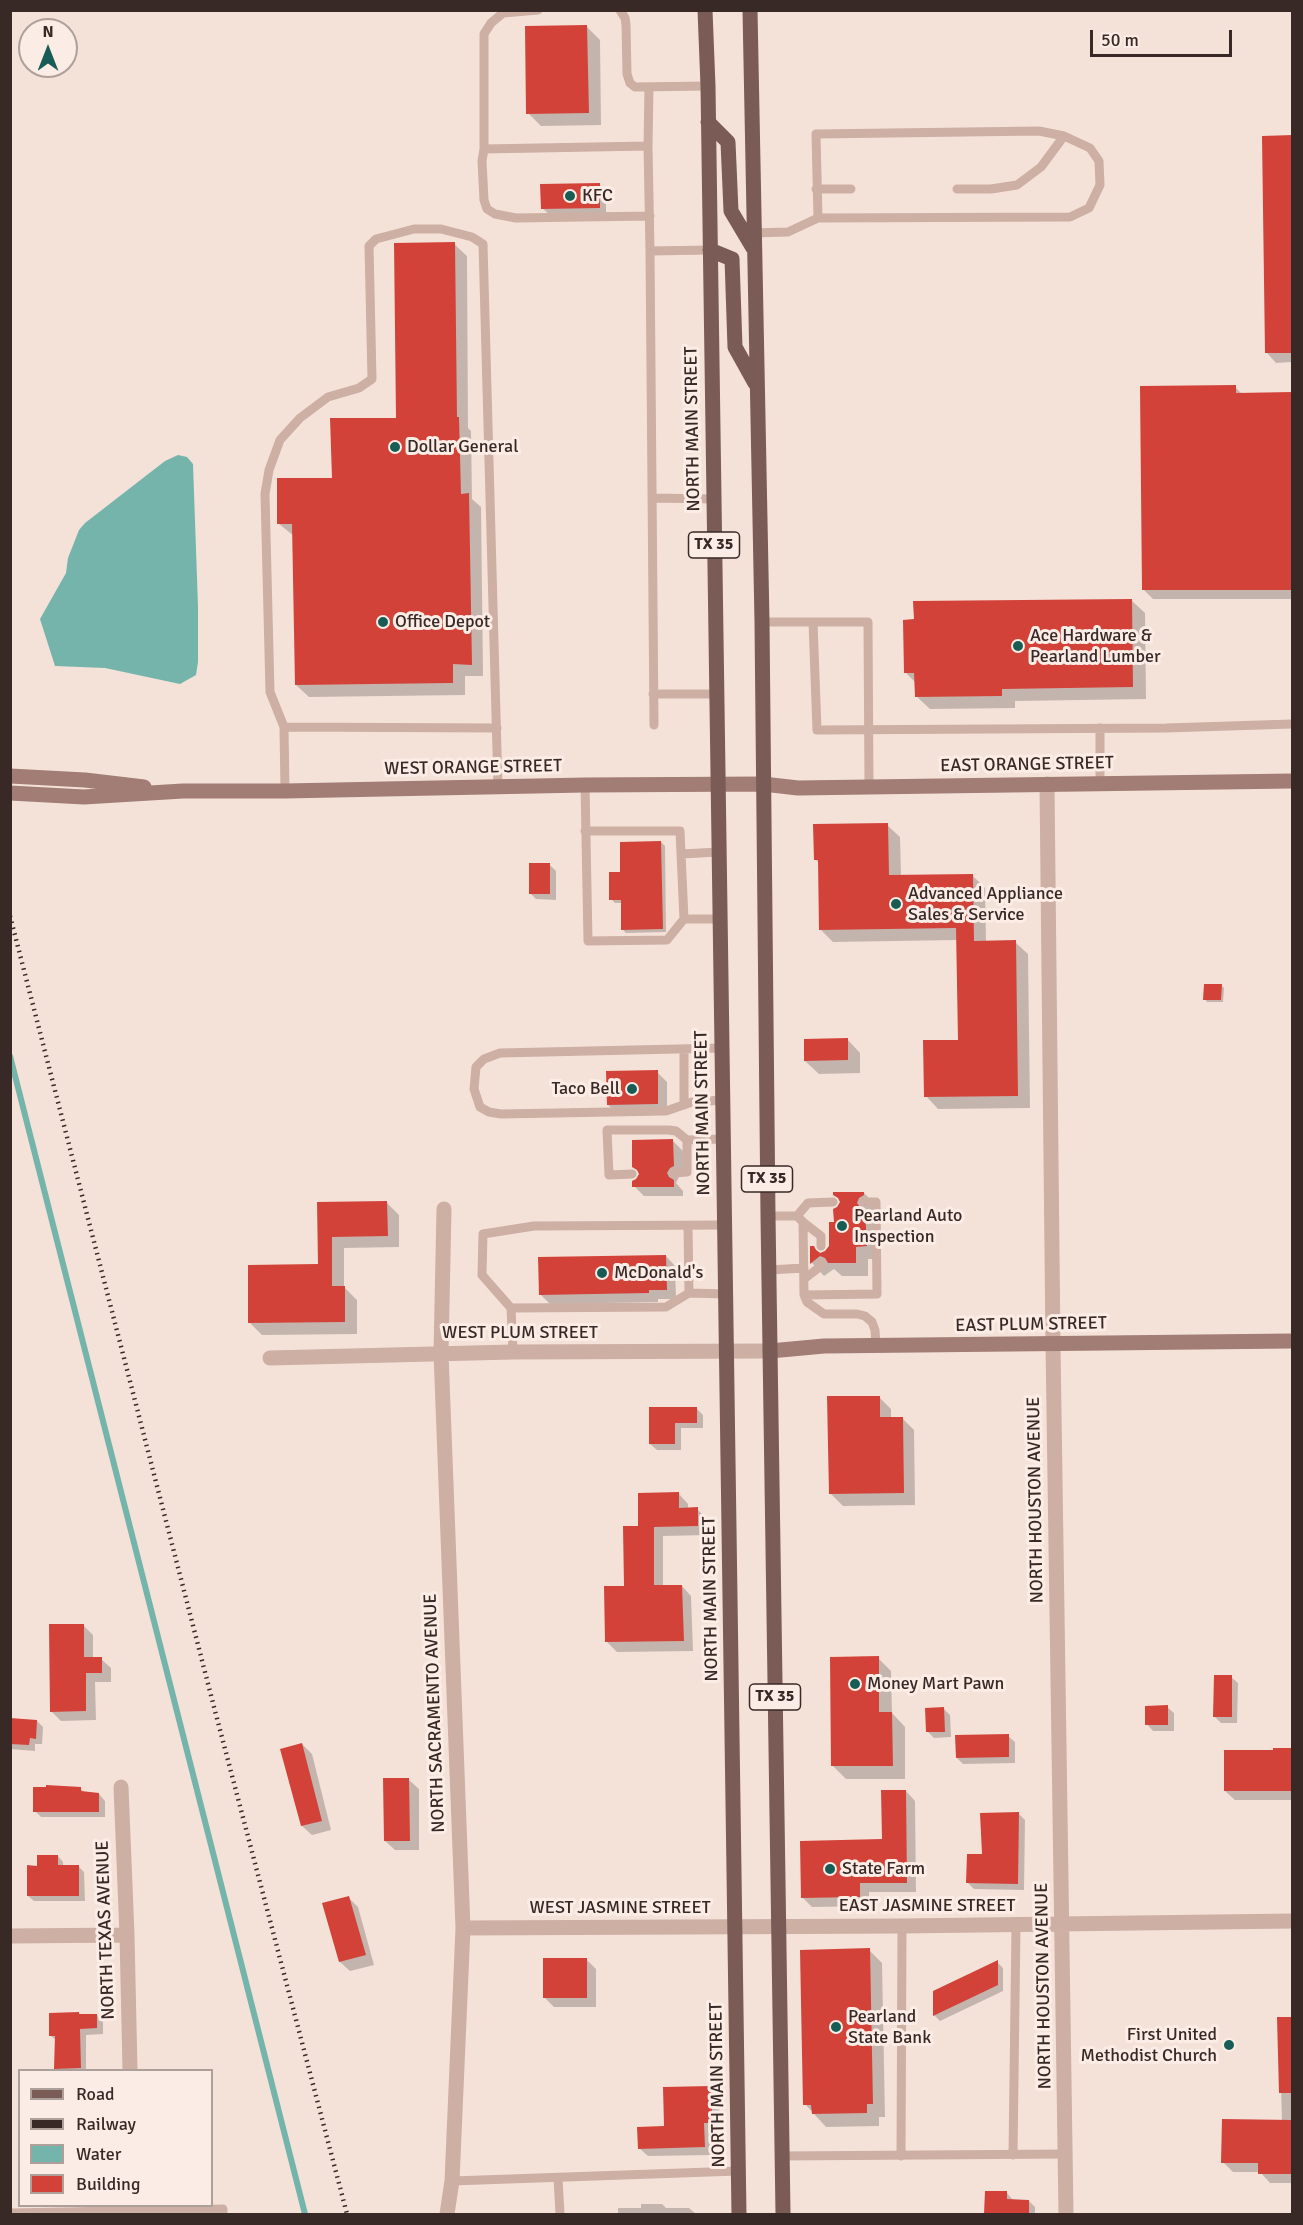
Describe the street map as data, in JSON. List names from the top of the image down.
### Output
{
  "streets": {
    "main road": ["NORTH MAIN STREET", "TX 35"],
    "street": [
      "EAST ORANGE STREET",
      "WEST ORANGE STREET",
      "EAST PLUM STREET",
      "WEST PLUM STREET",
      "NORTH HOUSTON AVENUE",
      "NORTH SACRAMENTO AVENUE",
      "EAST JASMINE STREET",
      "WEST JASMINE STREET",
      "NORTH TEXAS AVENUE"
    ]
  },
  "crossings": [
    ["NORTH MAIN STREET", "WEST ORANGE STREET"],
    ["NORTH MAIN STREET", "WEST PLUM STREET"],
    ["NORTH MAIN STREET", "WEST JASMINE STREET"],
    ["TX 35", "EAST ORANGE STREET"],
    ["TX 35", "WEST ORANGE STREET"],
    ["TX 35", "EAST PLUM STREET"],
    ["TX 35", "WEST PLUM STREET"],
    ["TX 35", "EAST JASMINE STREET"],
    ["TX 35", "WEST JASMINE STREET"],
    ["EAST ORANGE STREET", "WEST ORANGE STREET"],
    ["EAST ORANGE STREET", "NORTH HOUSTON AVENUE"],
    ["EAST PLUM STREET", "WEST PLUM STREET"],
    ["EAST PLUM STREET", "NORTH HOUSTON AVENUE"],
    ["WEST PLUM STREET", "NORTH SACRAMENTO AVENUE"],
    ["NORTH HOUSTON AVENUE", "EAST JASMINE STREET"],
    ["NORTH SACRAMENTO AVENUE", "WEST JASMINE STREET"],
    ["EAST JASMINE STREET", "WEST JASMINE STREET"]
  ],
  "places": [
    "KFC",
    "Dollar General",
    "Office Depot",
    "Ace Hardware & Pearland Lumber",
    "Advanced Appliance Sales & Service",
    "Taco Bell",
    "Pearland Auto Inspection",
    "McDonald's",
    "Money Mart Pawn",
    "State Farm",
    "Pearland State Bank",
    "First United Methodist Church"
  ],
  "legend": [
    "Road",
    "Railway",
    "Water",
    "Building"
  ],
  "scale_bar": "50 m",
  "north": "top"
}
